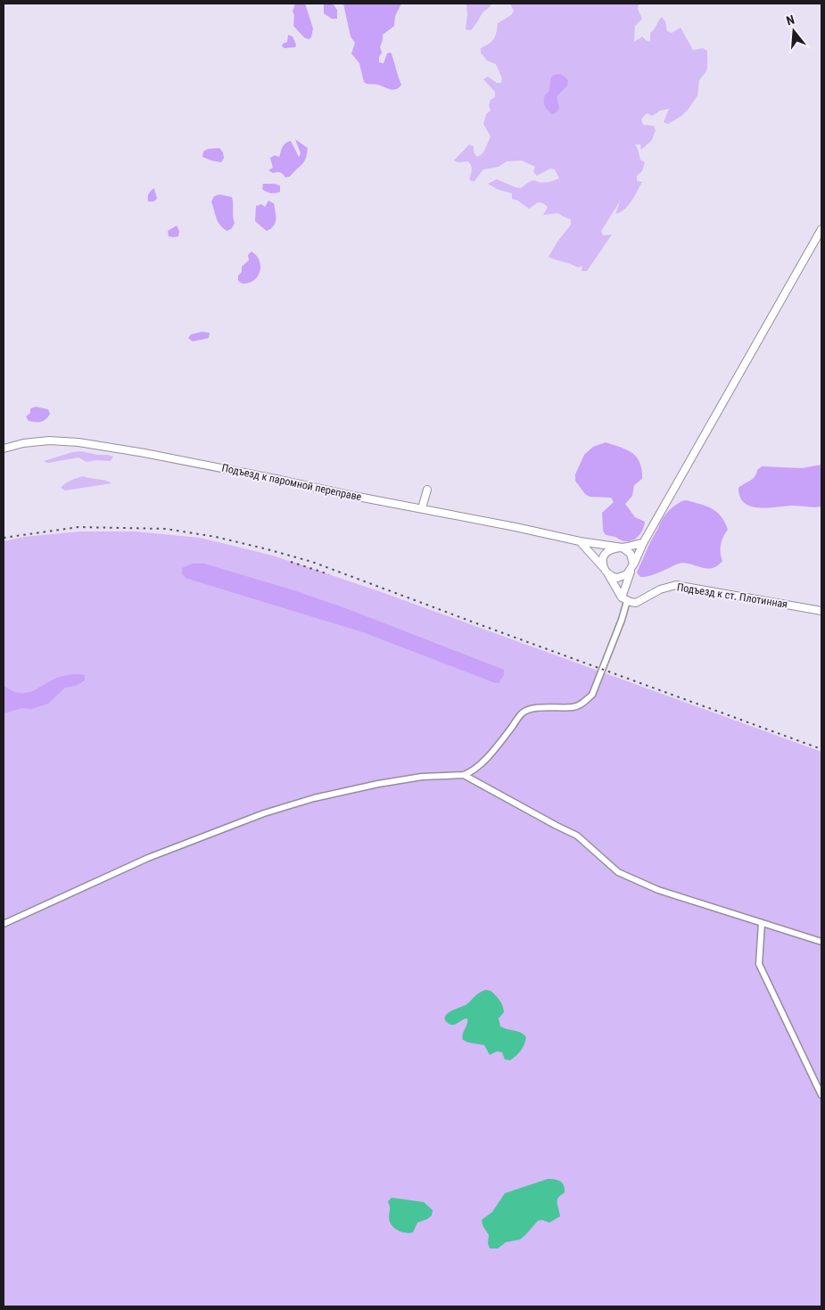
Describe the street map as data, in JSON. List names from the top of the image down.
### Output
{
  "streets": {
    "street": ["Подъезд к паромной переправе", "Подъезд к ст. Плотинная"]
  },
  "north": "top"
}
